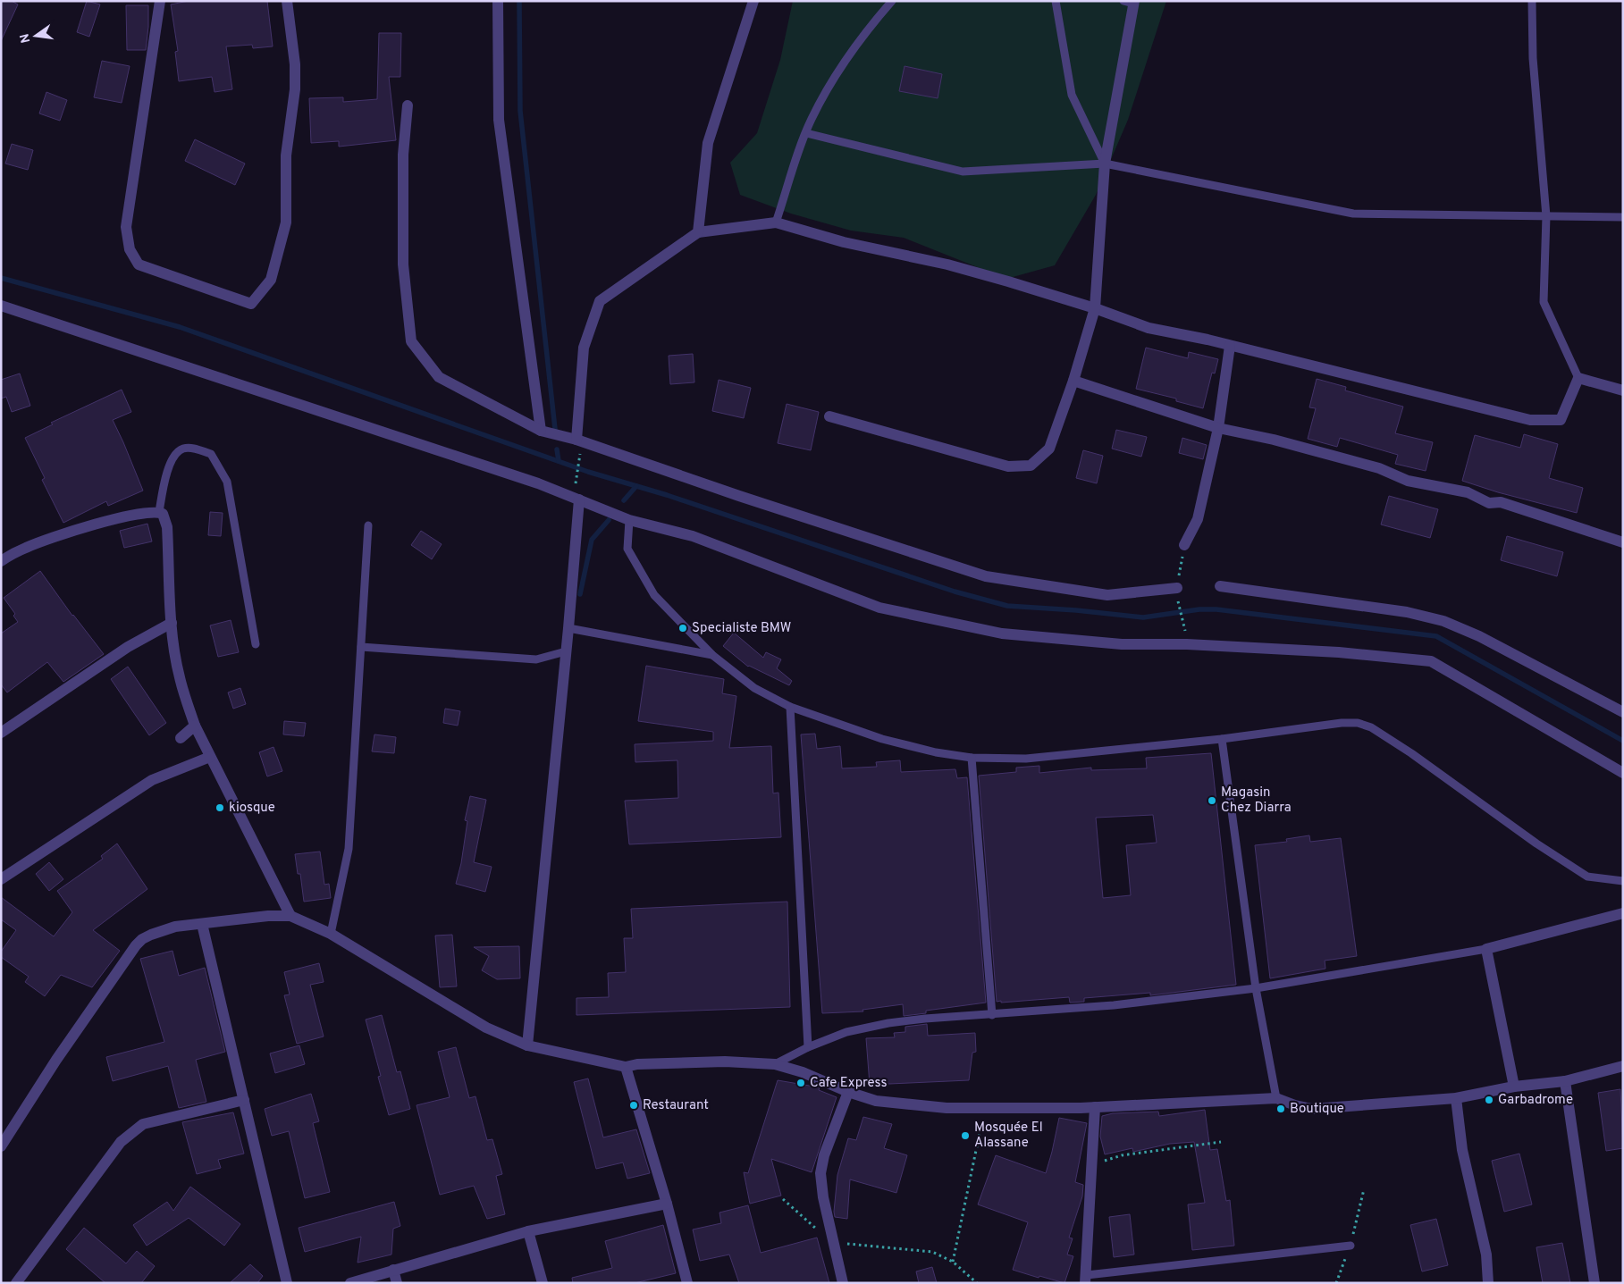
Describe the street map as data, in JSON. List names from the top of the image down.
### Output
{
  "places": [
    "Specialiste BMW",
    "Magasin Chez Diarra",
    "kiosque",
    "Cafe Express",
    "Garbadrome",
    "Restaurant",
    "Boutique",
    "Mosquée El Alassane"
  ],
  "north": "left"
}
